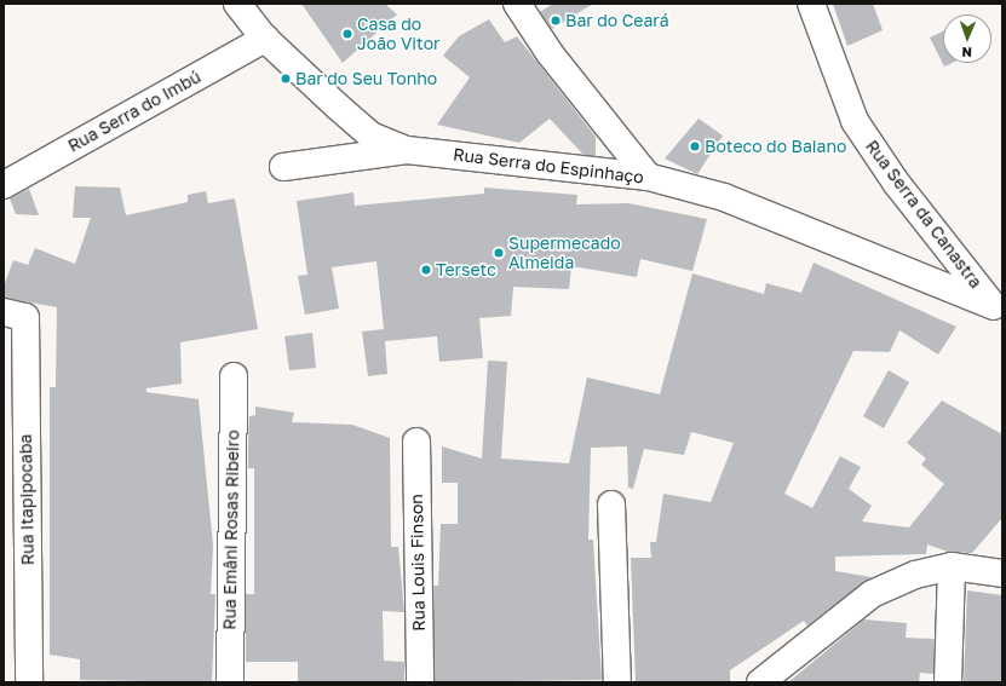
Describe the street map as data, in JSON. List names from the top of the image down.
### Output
{
  "streets": {
    "street": [
      "Rua Serra do Imbú",
      "Rua Serra do Espinhaço",
      "Rua Serra da Canastra",
      "Rua Itapipocaba",
      "Rua Emâni Rosas Ribeiro",
      "Rua Louis Finson"
    ]
  },
  "crossings": [
    ["Rua Serra do Espinhaço", "Rua Serra da Canastra"]
  ],
  "places": [
    "Bar do Ceará",
    "Casa do João Vitor",
    "Bar do Seu Tonho",
    "Boteco do Baiano",
    "Supermecado Almeida",
    "Tersetc"
  ],
  "north": "bottom"
}
